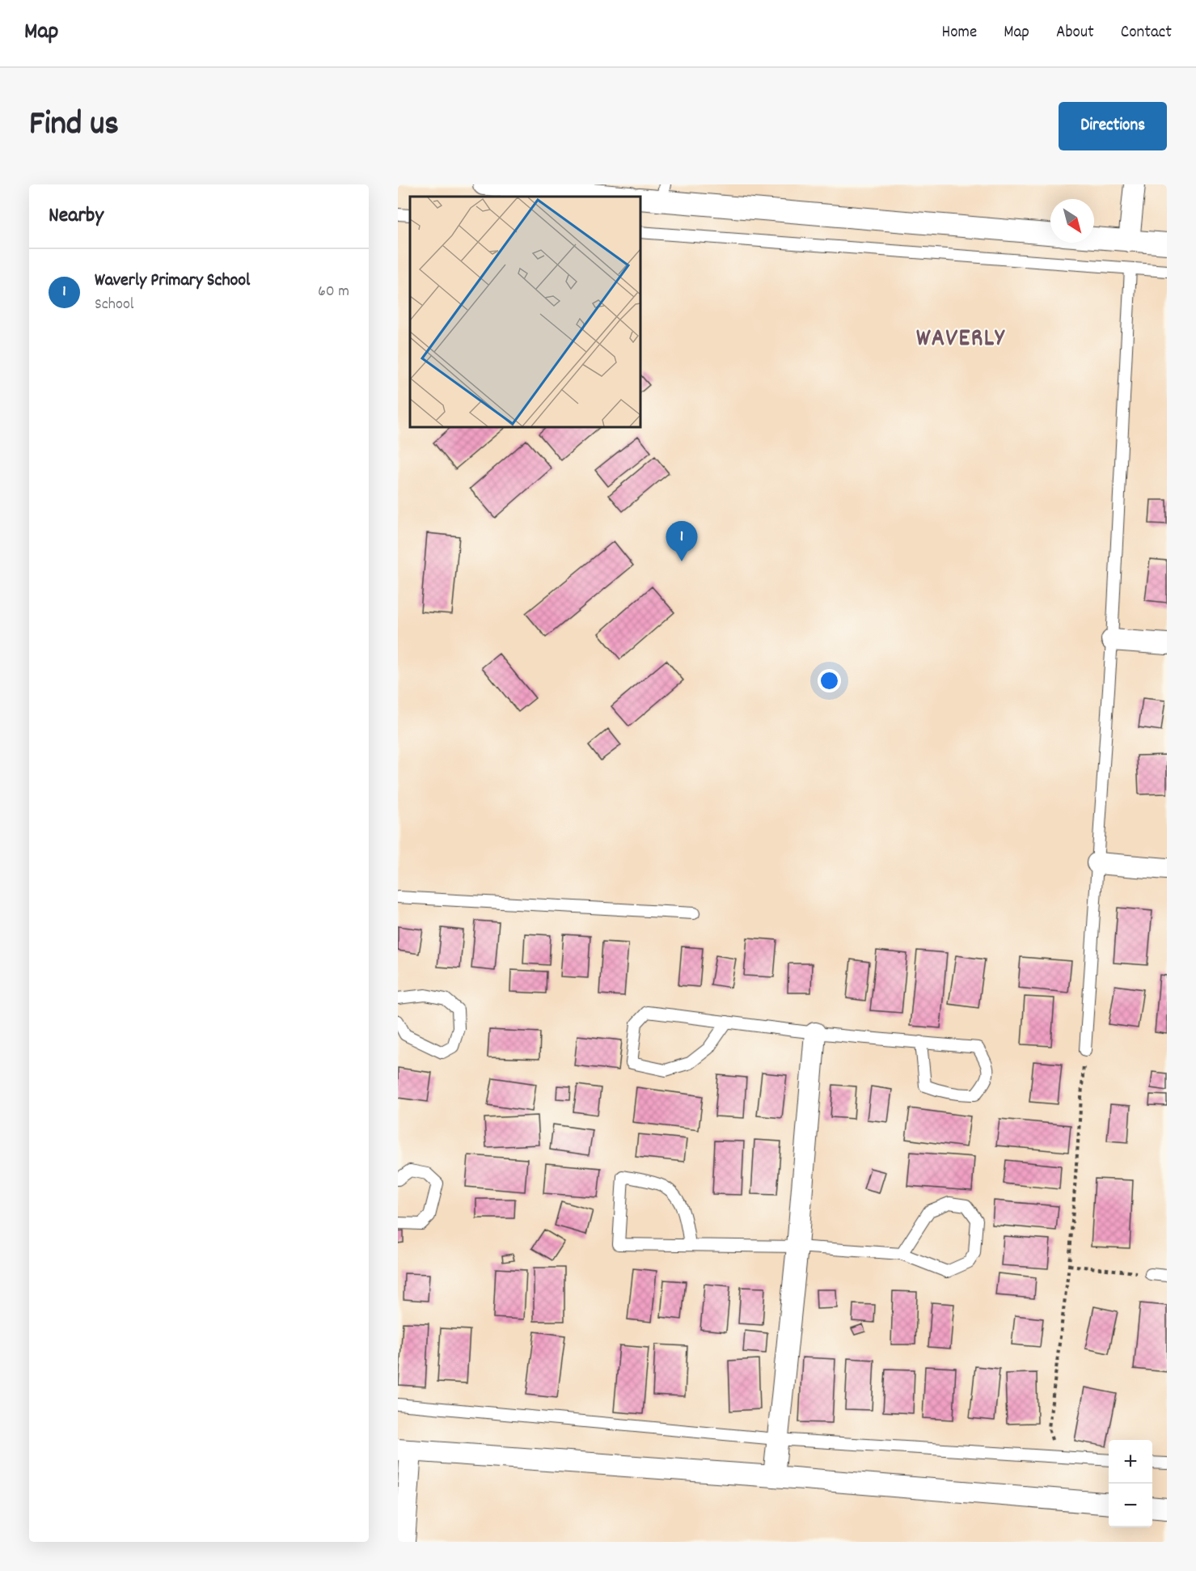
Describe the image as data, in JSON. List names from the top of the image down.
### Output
{
  "districts": ["WAVERLY"],
  "north": "bottom right",
  "page": {
    "header": "Map",
    "nav": [
      "Home",
      "Map",
      "About",
      "Contact"
    ],
    "title": "Find us",
    "buttons": "Directions",
    "heading": "Nearby",
    "list": [
      {
        "mark": "1",
        "name": "Waverly Primary School",
        "note": "School",
        "value": "60 m"
      }
    ],
    "pins": "1",
    "map_buttons": ["+", "−"]
  }
}
